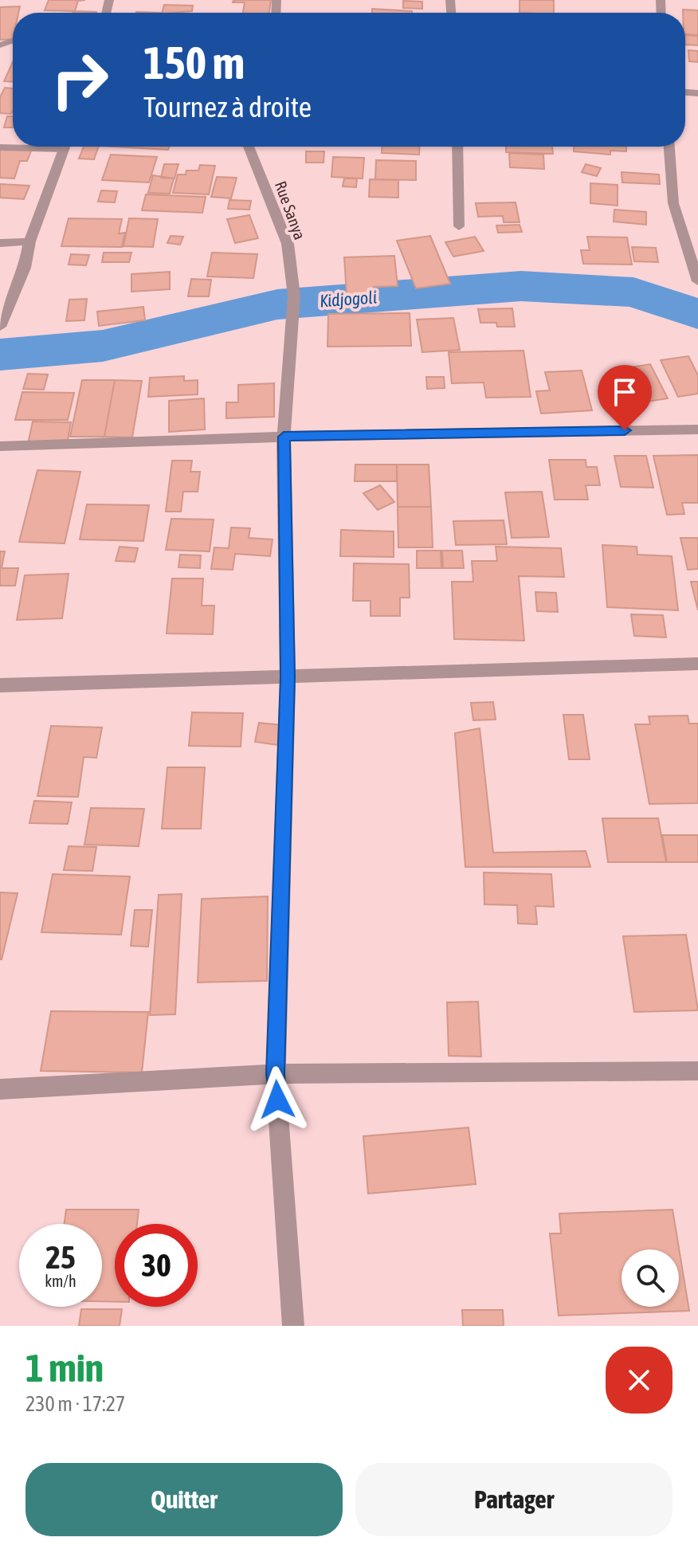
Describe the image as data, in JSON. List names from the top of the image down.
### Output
{
  "streets": {
    "street": ["Rue Sanya"]
  },
  "water": ["Kidjogoli"],
  "page": {
    "turn": ["150 m", "Tournez à droite"],
    "speed": "25 km/h",
    "limit": "30",
    "heading": ["1 min", "230 m · 17:27"],
    "buttons": ["Quitter", "Partager"]
  }
}
